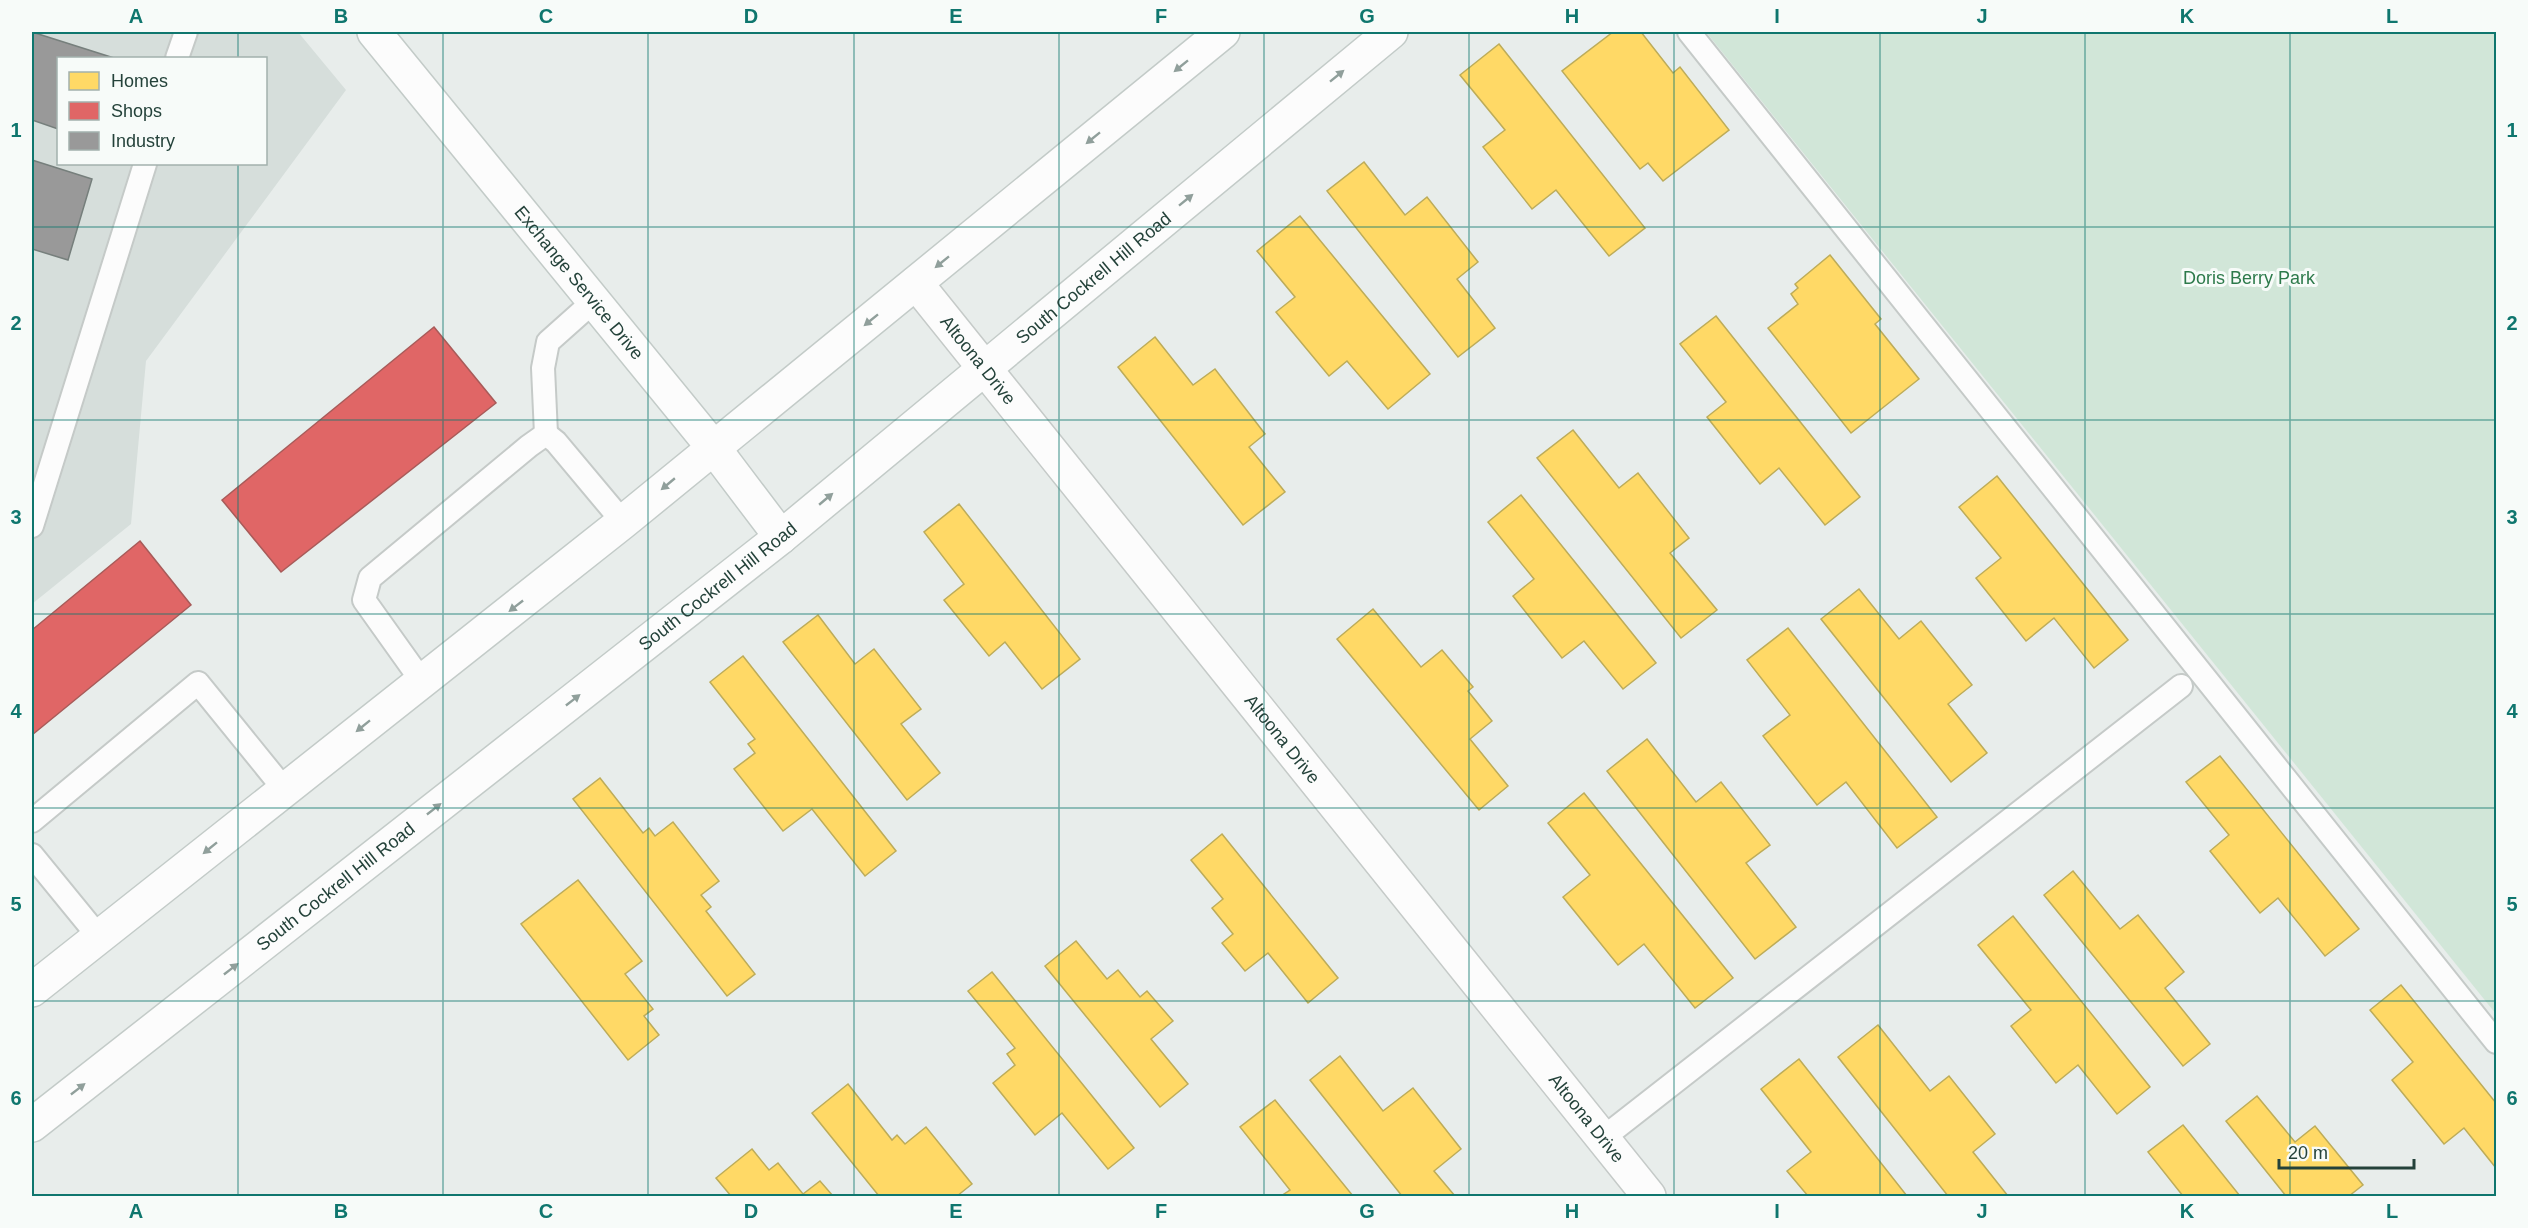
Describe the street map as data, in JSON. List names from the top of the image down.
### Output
{
  "streets": {
    "main road": ["South Cockrell Hill Road", "Exchange Service Drive", "Altoona Drive"]
  },
  "crossings": [
    ["South Cockrell Hill Road", "Exchange Service Drive"],
    ["South Cockrell Hill Road", "Altoona Drive"]
  ],
  "parks": ["Doris Berry Park"],
  "legend": ["Homes", "Shops", "Industry"],
  "scale_bar": "20 m",
  "grid": {
    "columns": [
      "A",
      "B",
      "C",
      "D",
      "E",
      "F",
      "G",
      "H",
      "I",
      "J",
      "K",
      "L"
    ],
    "rows": [
      "1",
      "2",
      "3",
      "4",
      "5",
      "6"
    ]
  }
}
